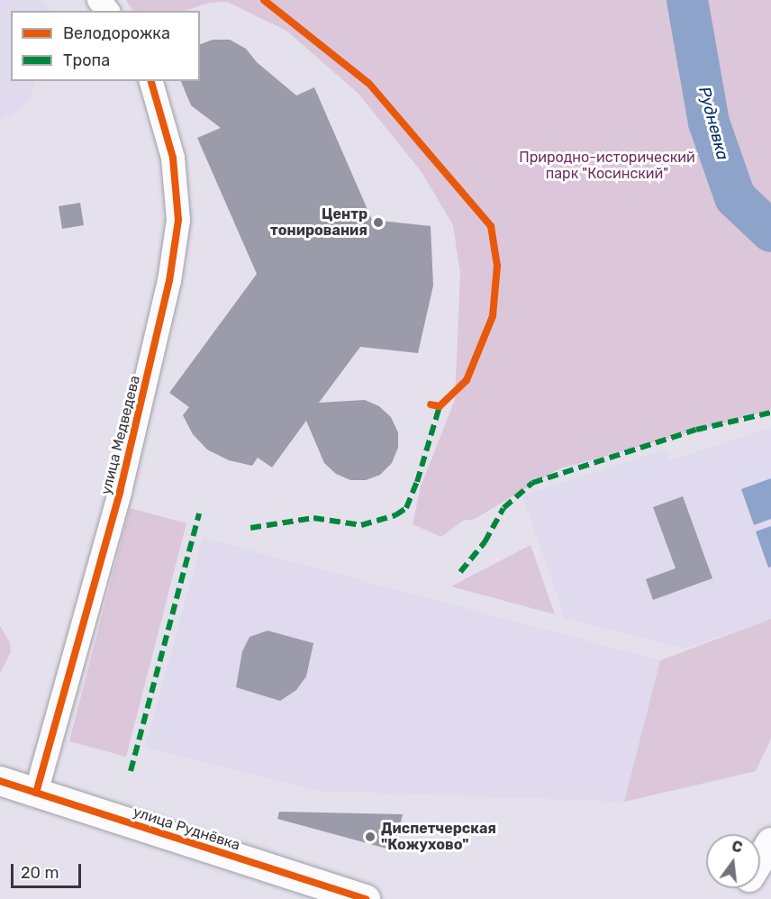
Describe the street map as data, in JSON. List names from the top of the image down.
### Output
{
  "streets": {
    "street": ["улица Медведева", "улица Руднёвка"]
  },
  "crossings": [
    ["улица Медведева", "улица Руднёвка"]
  ],
  "water": ["Рудневка"],
  "parks": ["Природно-исторический парк \"Косинский\""],
  "places": ["Центр тонирования", "Диспетчерская \"Кожухово\""],
  "legend": ["Велодорожка", "Тропа"],
  "scale_bar": "20 m",
  "north": "top"
}
